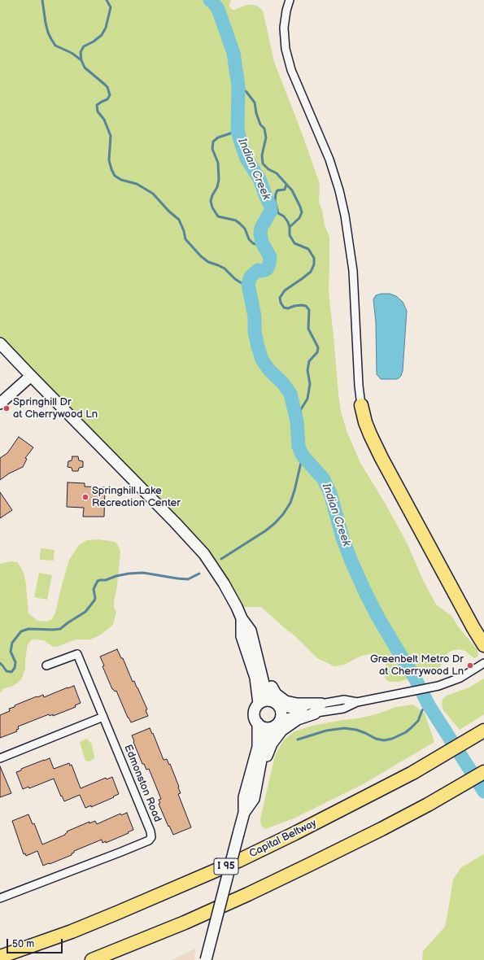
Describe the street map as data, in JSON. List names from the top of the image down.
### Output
{
  "streets": {
    "highway": ["Capital Beltway", "I 95"],
    "street": ["Edmonston Road"]
  },
  "water": ["Indian Creek"],
  "places": ["Springhill Dr at Cherrywood Ln", "Springhill Lake Recreation Center", "Greenbelt Metro Dr at Cherrywood Ln"],
  "scale_bar": "50 m"
}
